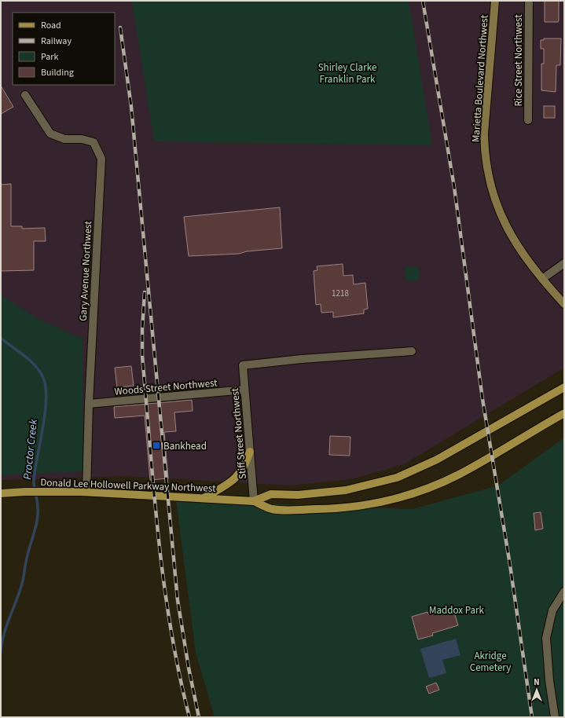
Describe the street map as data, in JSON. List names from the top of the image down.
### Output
{
  "streets": {
    "main road": ["Marietta Boulevard Northwest", "Donald Lee Hollowell Parkway Northwest"],
    "street": [
      "Rice Street Northwest",
      "Gary Avenue Northwest",
      "Woods Street Northwest",
      "Stiff Street Northwest"
    ]
  },
  "crossings": [
    ["Gary Avenue Northwest", "Woods Street Northwest"],
    ["Gary Avenue Northwest", "Donald Lee Hollowell Parkway Northwest"],
    ["Woods Street Northwest", "Stiff Street Northwest"],
    ["Stiff Street Northwest", "Donald Lee Hollowell Parkway Northwest"]
  ],
  "water": ["Proctor Creek"],
  "parks": ["Shirley Clarke Franklin Park", "Maddox Park", "Akridge Cemetery"],
  "places": {
    "transit": ["Bankhead"]
  },
  "house_numbers": ["1218"],
  "legend": [
    "Road",
    "Railway",
    "Park",
    "Building"
  ],
  "north": "top"
}
